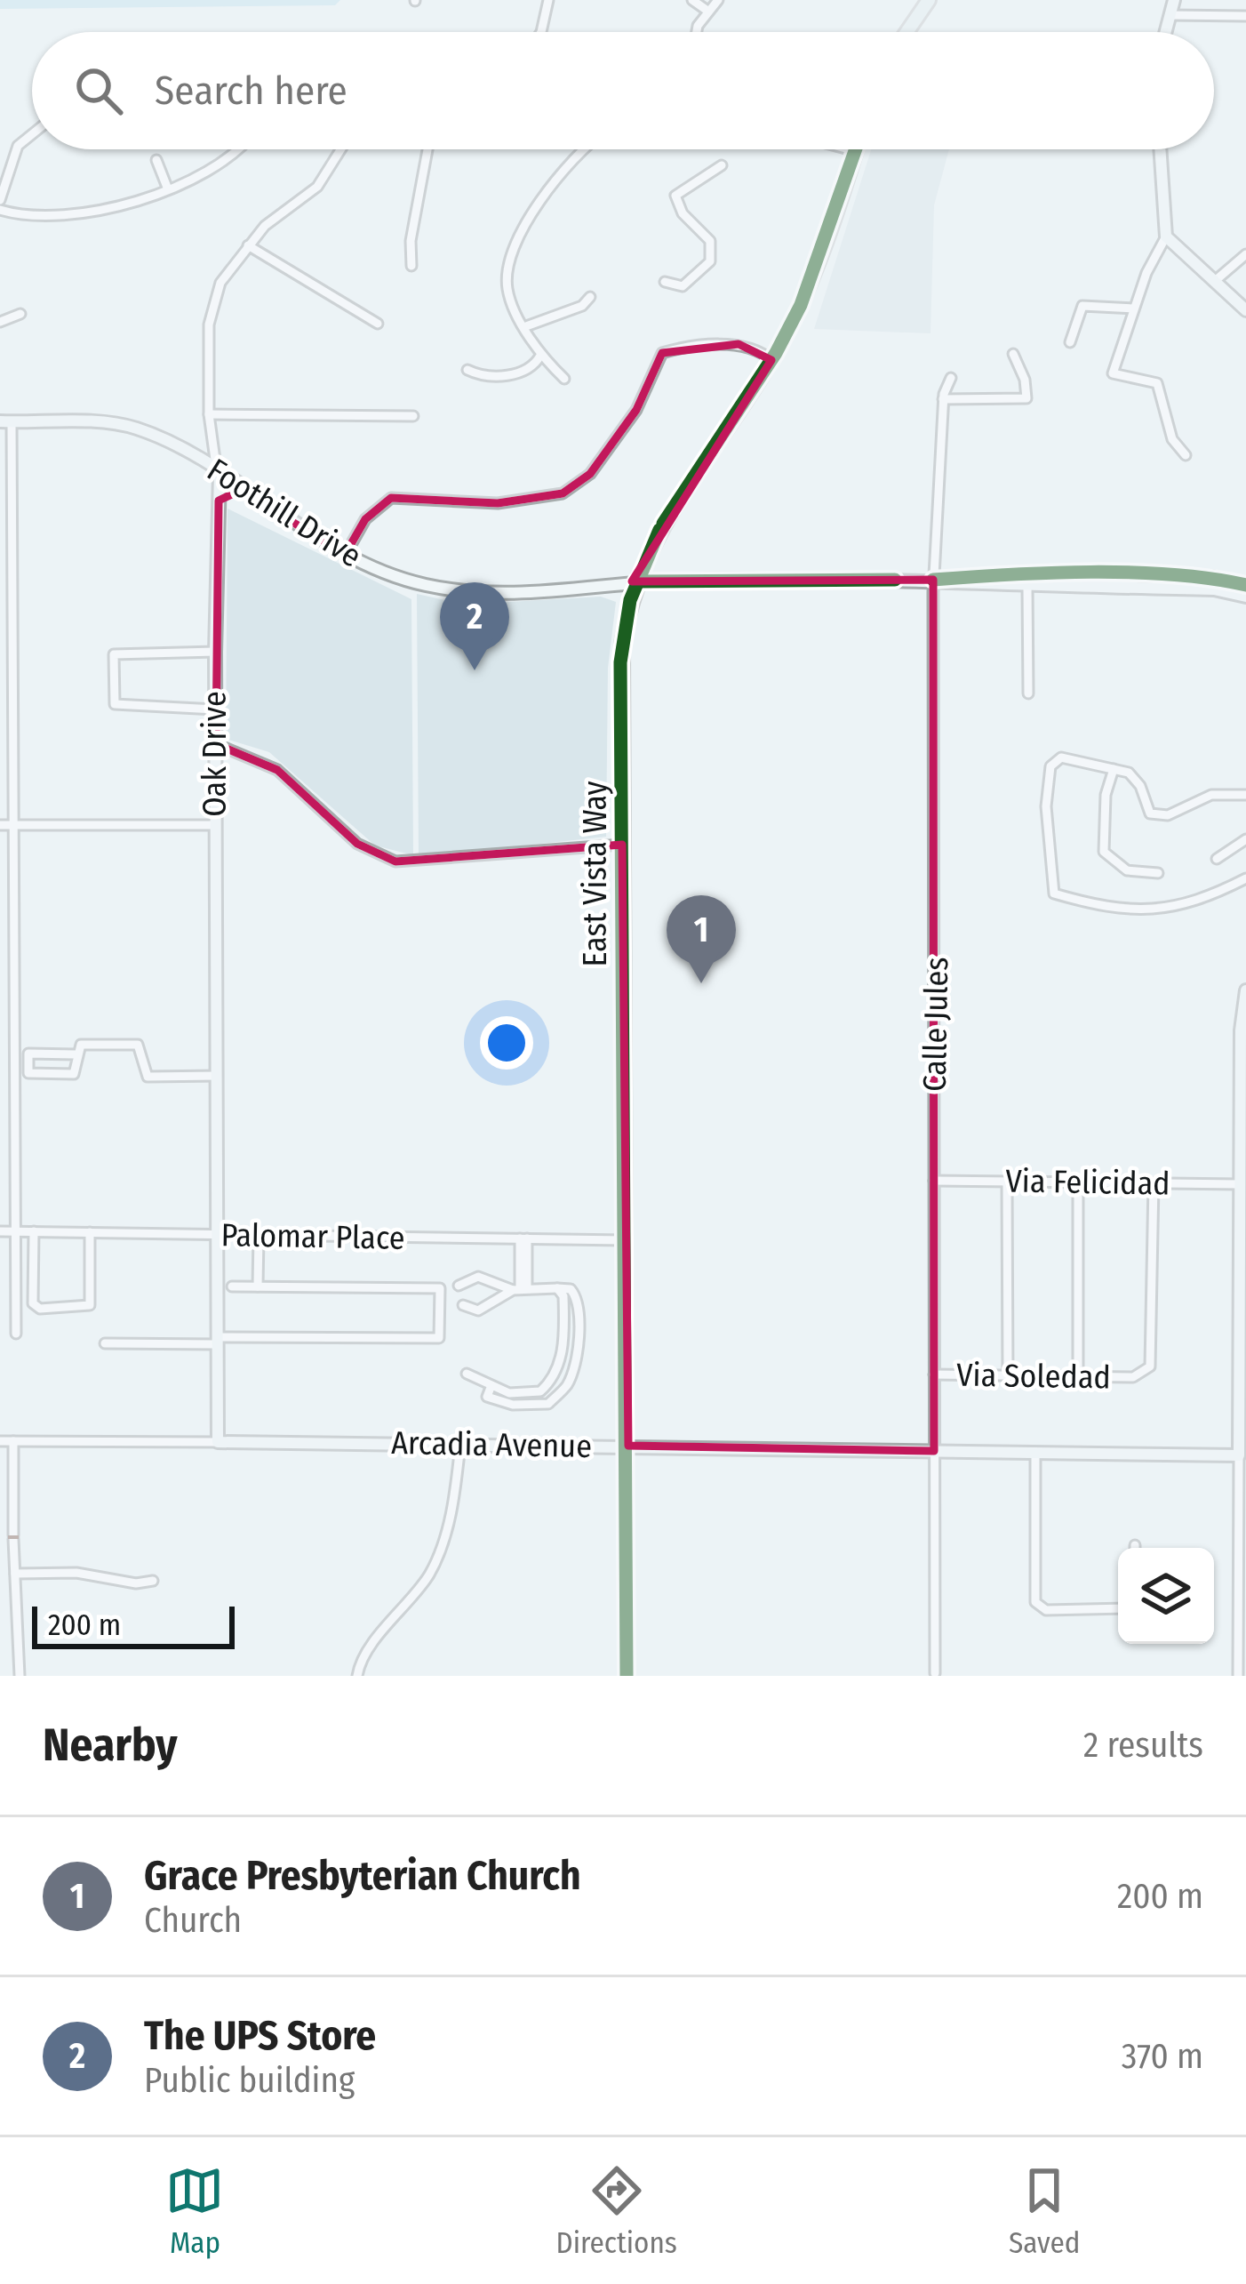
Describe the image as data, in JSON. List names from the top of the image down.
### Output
{
  "streets": {
    "main road": ["East Vista Way"],
    "street": [
      "Foothill Drive",
      "Oak Drive",
      "Calle Jules",
      "Via Felicidad",
      "Palomar Place",
      "Via Soledad",
      "Arcadia Avenue"
    ]
  },
  "crossings": [
    ["Foothill Drive", "Oak Drive"],
    ["Foothill Drive", "East Vista Way"],
    ["Foothill Drive", "Calle Jules"],
    ["Oak Drive", "Palomar Place"],
    ["Oak Drive", "Arcadia Avenue"],
    ["East Vista Way", "Palomar Place"],
    ["East Vista Way", "Arcadia Avenue"],
    ["Calle Jules", "Via Felicidad"],
    ["Calle Jules", "Via Soledad"],
    ["Calle Jules", "Arcadia Avenue"],
    ["Via Felicidad", "Via Soledad"]
  ],
  "scale_bar": "200 m",
  "page": {
    "search": "Search here",
    "pins": ["2", "1"],
    "scale": "200 m",
    "heading": ["Nearby", "2 results"],
    "list": [
      {
        "mark": "1",
        "name": "Grace Presbyterian Church",
        "note": "Church",
        "value": "200 m"
      },
      {
        "mark": "2",
        "name": "The UPS Store",
        "note": "Public building",
        "value": "370 m"
      }
    ],
    "nav": ["Map", "Directions", "Saved"]
  }
}
